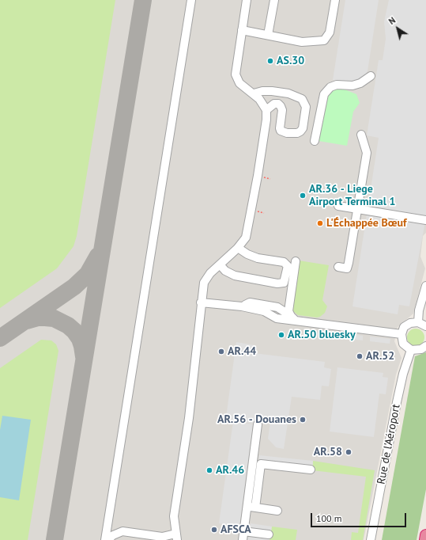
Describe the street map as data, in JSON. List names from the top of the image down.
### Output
{
  "streets": {
    "street": ["Rue de l'Aéroport"]
  },
  "places": [
    "AS.30",
    "AR.36 - Liege Airport Terminal 1",
    "L'Échappée Bœuf",
    "AR.50 bluesky",
    "AR.44",
    "AR.52",
    "AR.56 - Douanes",
    "AR.58",
    "AR.46",
    "AFSCA"
  ],
  "scale_bar": "100 m",
  "north": "top left"
}
